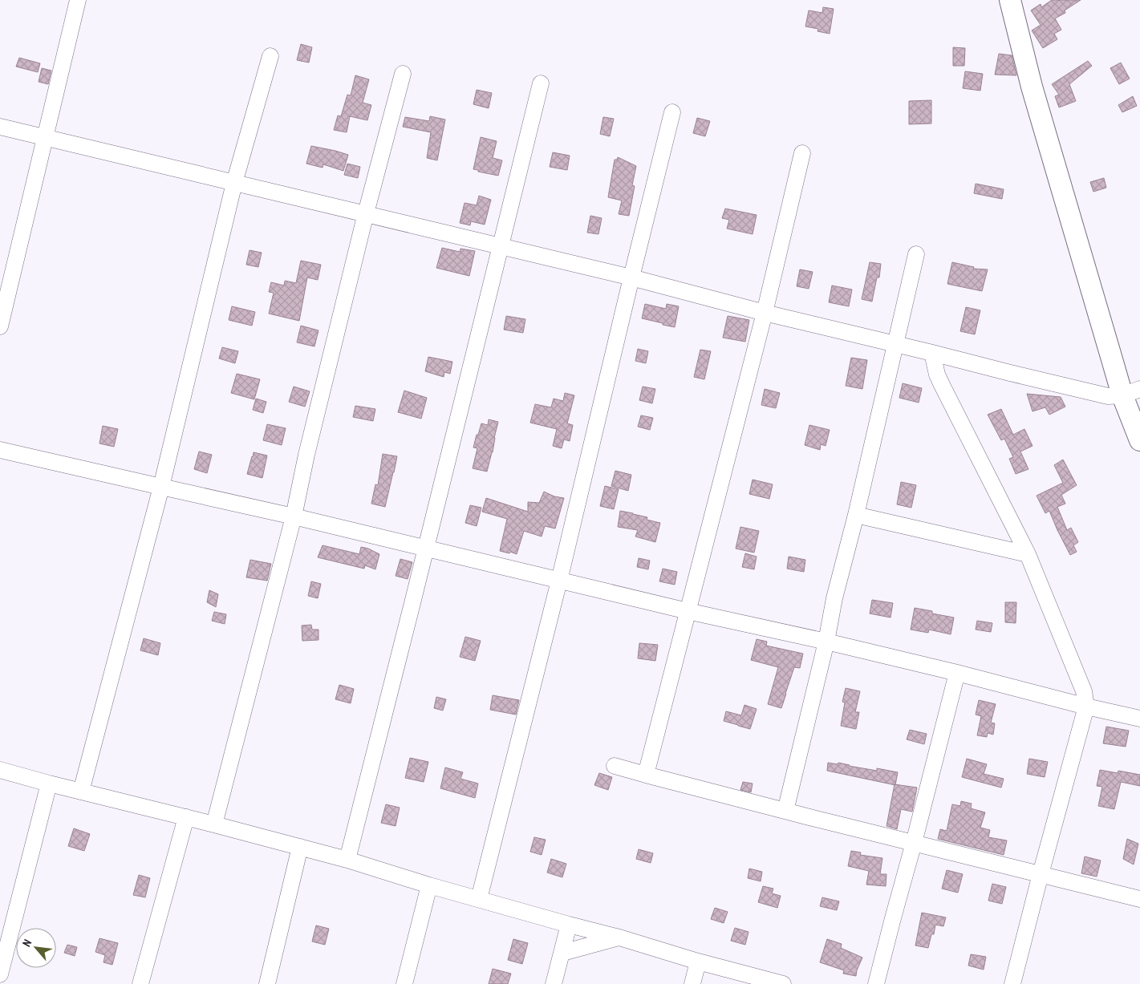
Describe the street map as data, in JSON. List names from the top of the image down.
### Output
{
  "north": "top left"
}
